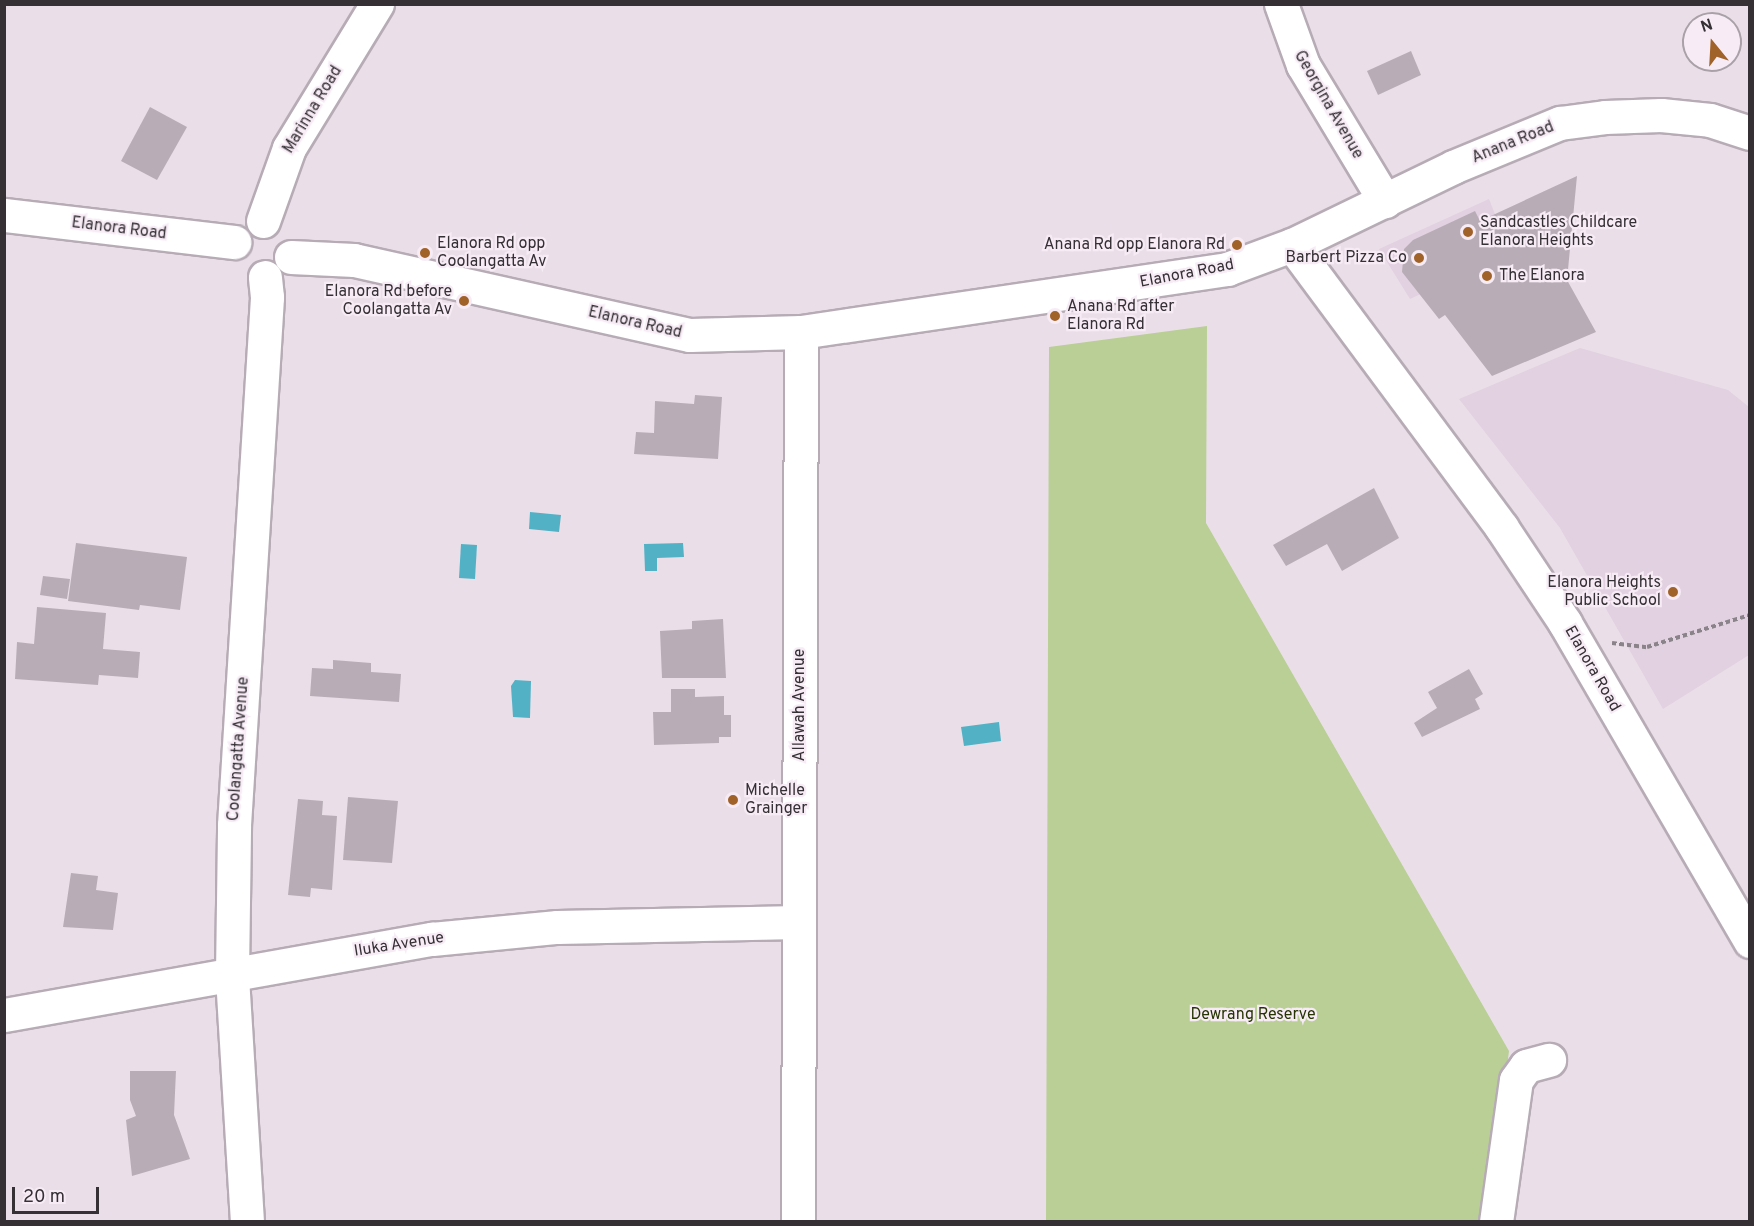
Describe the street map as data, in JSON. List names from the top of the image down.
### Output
{
  "streets": {
    "street": [
      "Georgina Avenue",
      "Marinna Road",
      "Anana Road",
      "Elanora Road",
      "Allawah Avenue",
      "Coolangatta Avenue",
      "Iluka Avenue"
    ]
  },
  "crossings": [
    ["Georgina Avenue", "Anana Road"],
    ["Marinna Road", "Elanora Road"],
    ["Marinna Road", "Coolangatta Avenue"],
    ["Anana Road", "Elanora Road"],
    ["Elanora Road", "Allawah Avenue"],
    ["Elanora Road", "Coolangatta Avenue"],
    ["Allawah Avenue", "Iluka Avenue"],
    ["Coolangatta Avenue", "Iluka Avenue"]
  ],
  "parks": ["Dewrang Reserve"],
  "places": [
    "Sandcastles Childcare Elanora Heights",
    "Anana Rd opp Elanora Rd",
    "Elanora Rd opp Coolangatta Av",
    "Barbert Pizza Co",
    "The Elanora",
    "Elanora Rd before Coolangatta Av",
    "Anana Rd after Elanora Rd",
    "Elanora Heights Public School",
    "Michelle Grainger"
  ],
  "scale_bar": "20 m",
  "north": "top"
}
